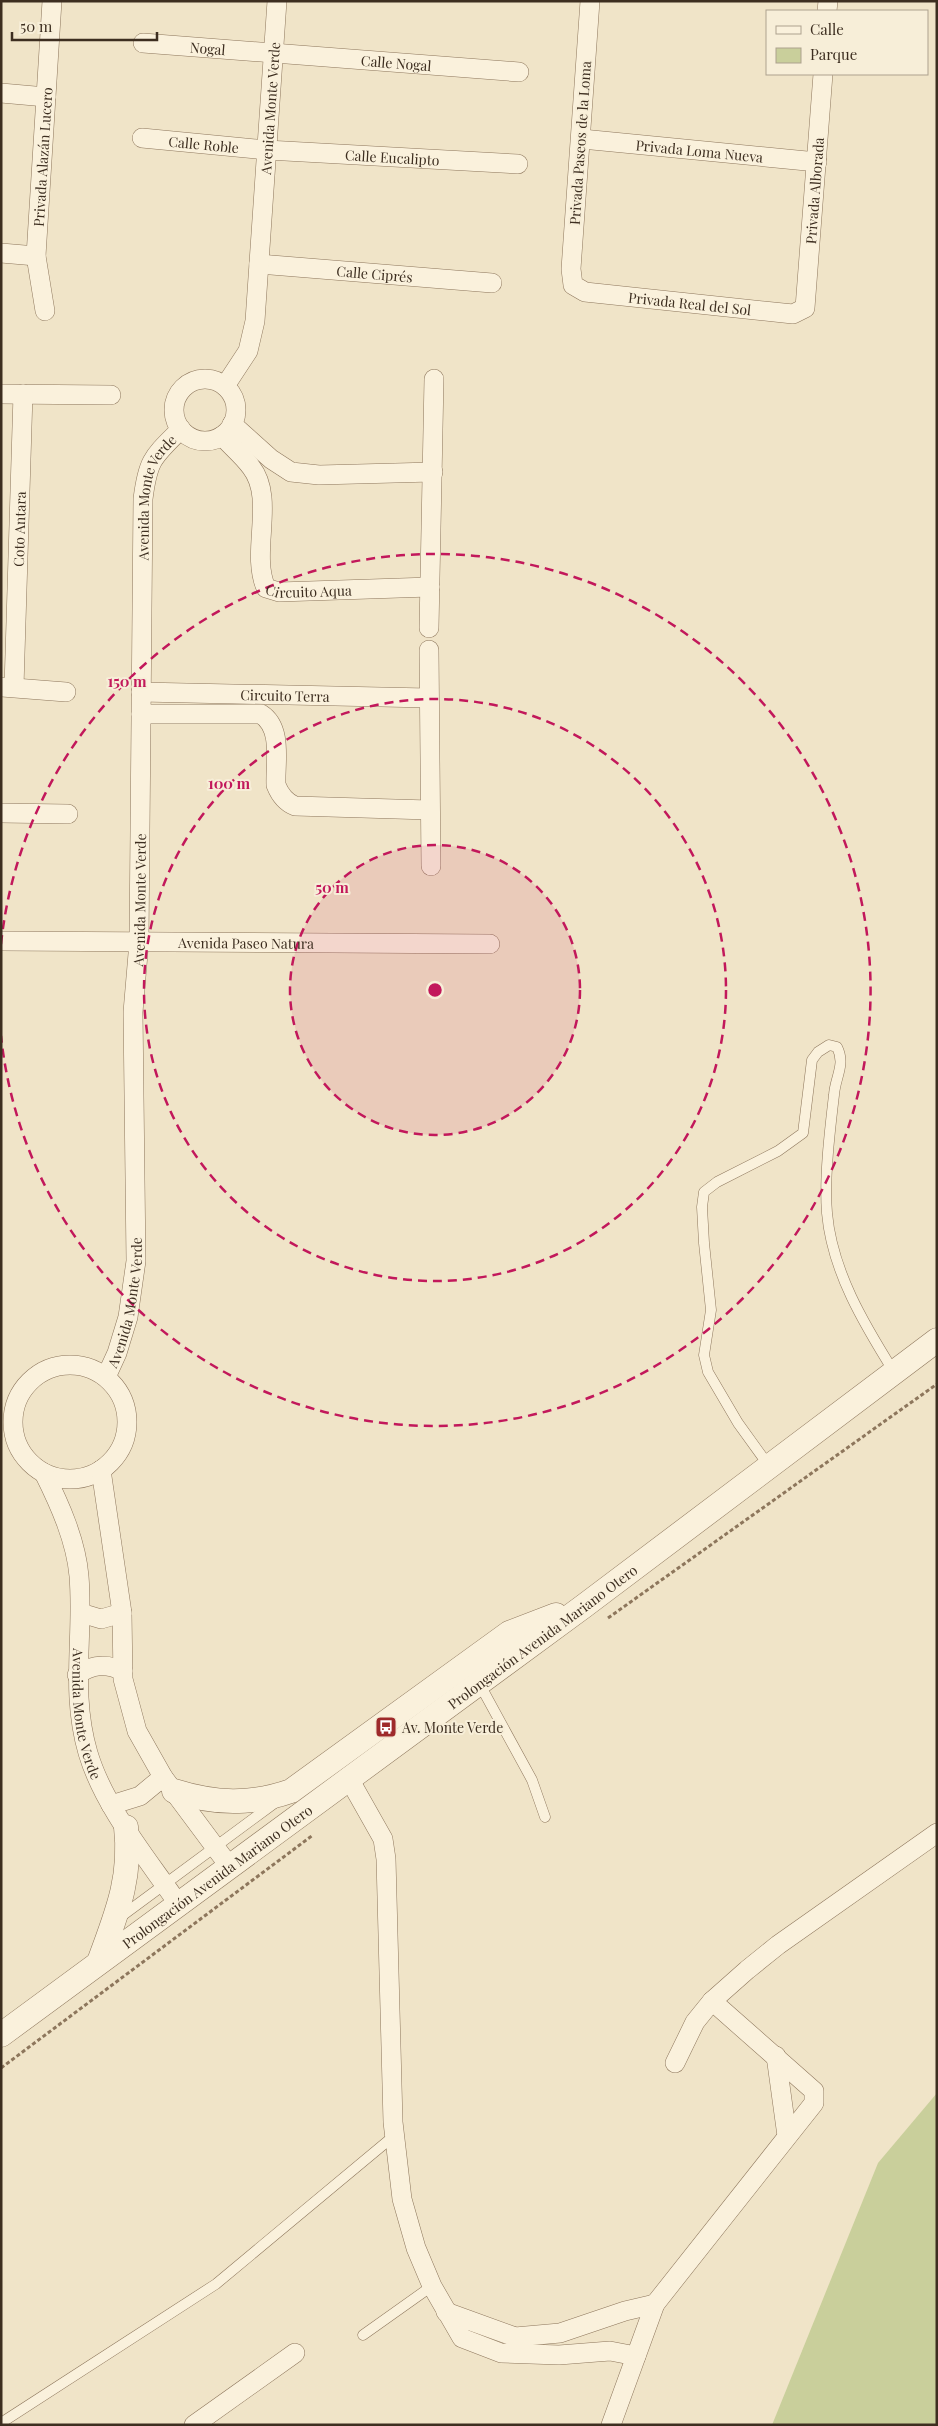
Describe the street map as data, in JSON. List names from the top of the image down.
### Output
{
  "streets": {
    "street": [
      "Nogal",
      "Calle Nogal",
      "Avenida Monte Verde",
      "Privada Paseos de la Loma",
      "Calle Roble",
      "Privada Loma Nueva",
      "Privada Alazán Lucero",
      "Calle Eucalipto",
      "Privada Alborada",
      "Calle Ciprés",
      "Privada Real del Sol",
      "Coto Antara",
      "Circuito Aqua",
      "Circuito Terra",
      "Avenida Paseo Natura",
      "Prolongación Avenida Mariano Otero"
    ]
  },
  "crossings": [
    ["Nogal", "Calle Nogal"],
    ["Nogal", "Avenida Monte Verde"],
    ["Calle Nogal", "Avenida Monte Verde"],
    ["Avenida Monte Verde", "Calle Roble"],
    ["Avenida Monte Verde", "Calle Eucalipto"],
    ["Avenida Monte Verde", "Calle Ciprés"],
    ["Avenida Monte Verde", "Circuito Aqua"],
    ["Avenida Monte Verde", "Circuito Terra"],
    ["Avenida Monte Verde", "Avenida Paseo Natura"],
    ["Avenida Monte Verde", "Prolongación Avenida Mariano Otero"],
    ["Privada Paseos de la Loma", "Privada Loma Nueva"],
    ["Privada Paseos de la Loma", "Privada Real del Sol"],
    ["Calle Roble", "Calle Eucalipto"],
    ["Privada Loma Nueva", "Privada Alborada"],
    ["Privada Alborada", "Privada Real del Sol"]
  ],
  "places": {
    "bus stop": ["Av. Monte Verde"]
  },
  "legend": ["Calle", "Parque"],
  "scale_bar": "50 m",
  "rings": ["150 m", "100 m", "50 m"]
}
